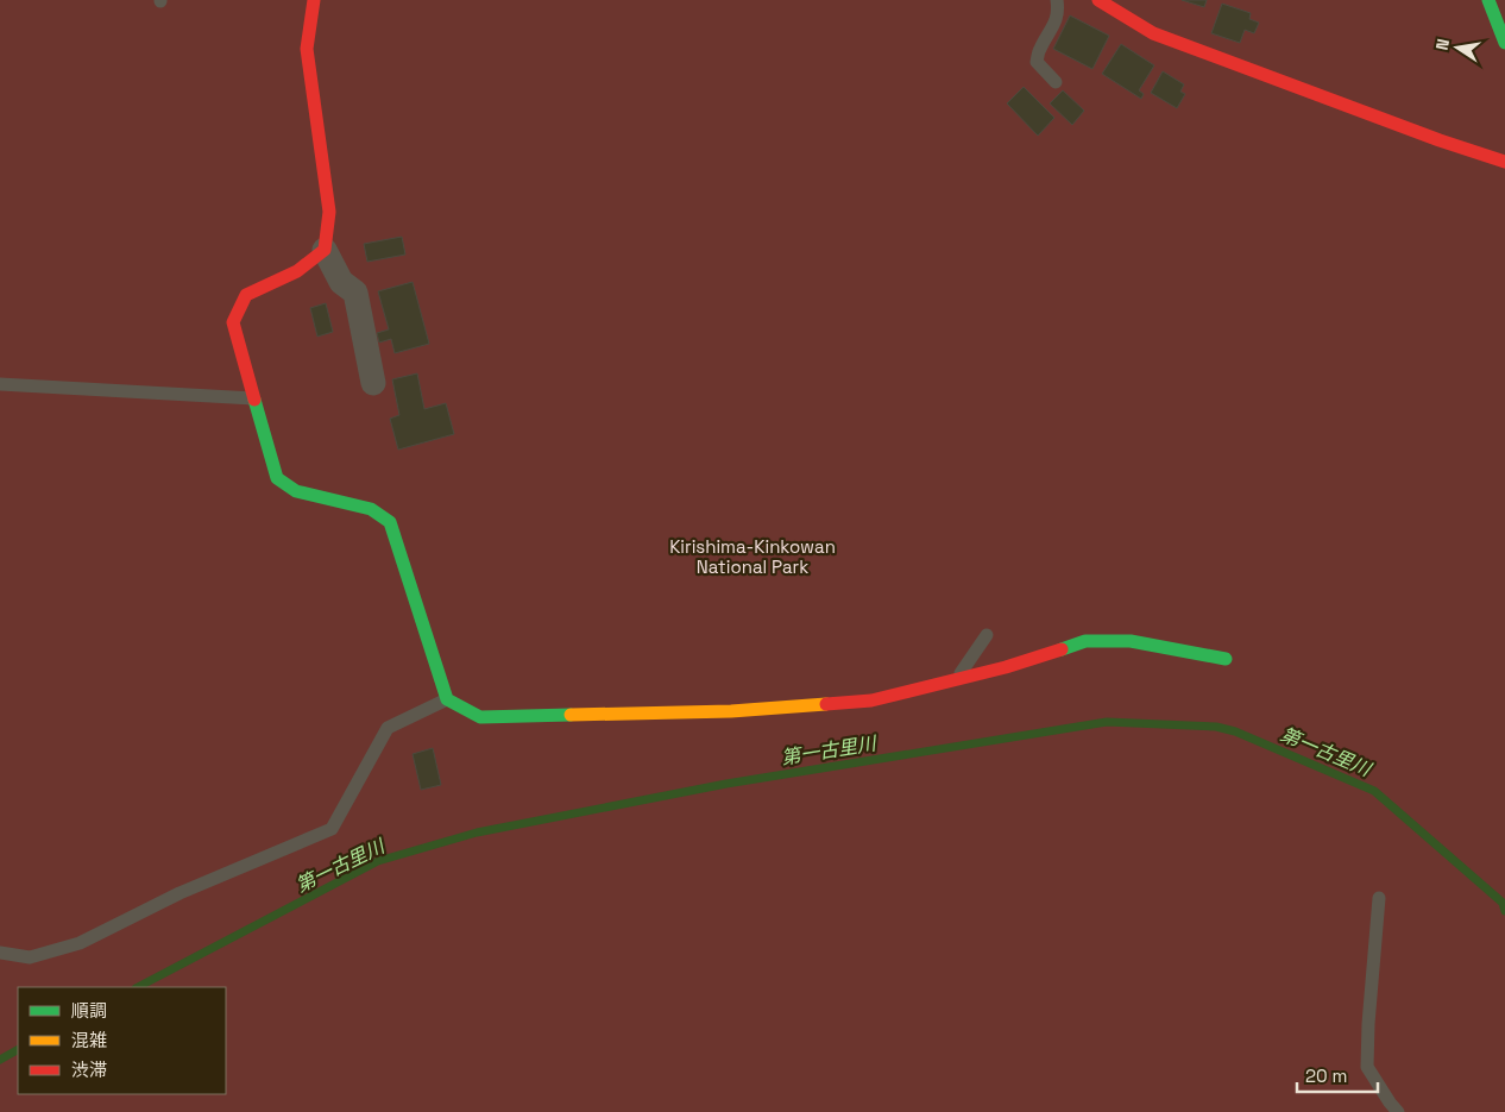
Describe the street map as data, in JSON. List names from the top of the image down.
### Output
{
  "water": ["第一古里川"],
  "parks": ["Kirishima-Kinkowan National Park"],
  "legend": ["順調", "混雑", "渋滞"],
  "scale_bar": "20 m",
  "north": "left"
}
